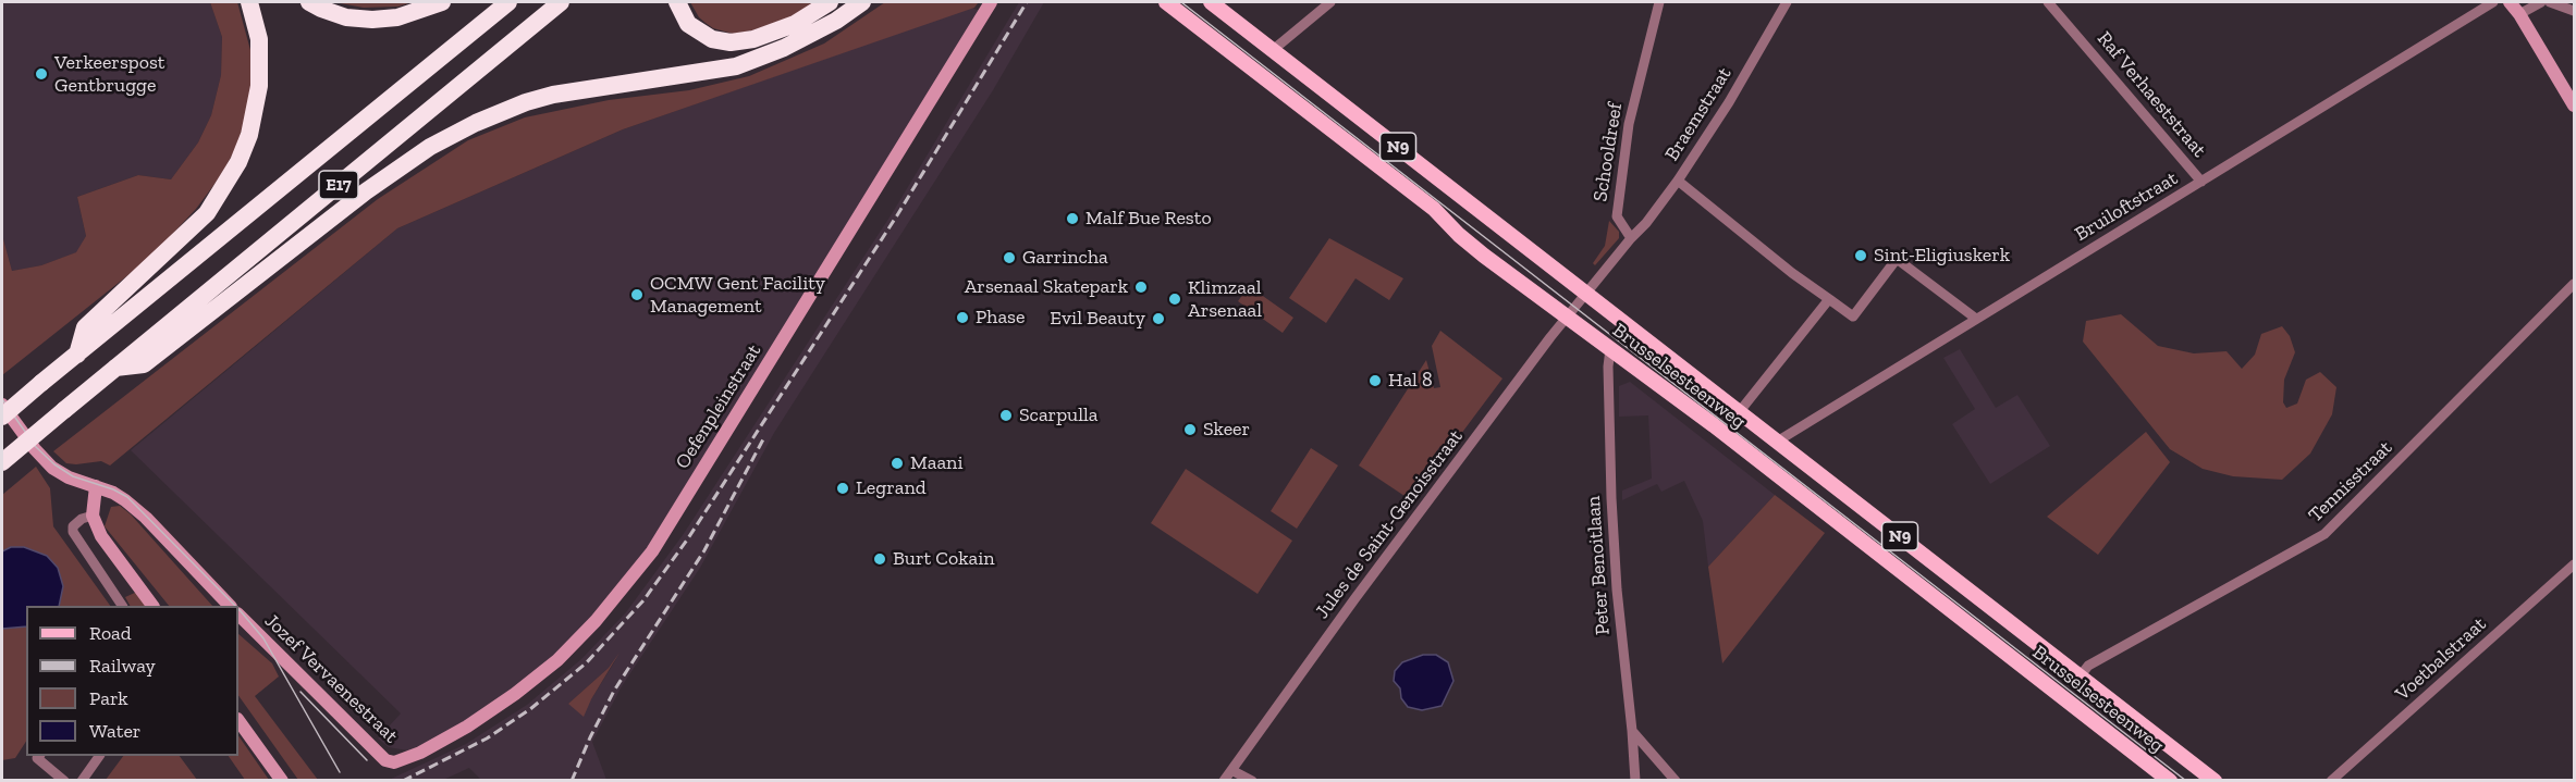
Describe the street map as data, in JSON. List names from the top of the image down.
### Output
{
  "streets": {
    "highway": ["E17"],
    "main road": ["N9", "Brusselsesteenweg"],
    "street": [
      "Raf Verhaeststraat",
      "Braemstraat",
      "Schooldreef",
      "Bruiloftstraat",
      "Oefenpleinstraat",
      "Tennisstraat",
      "Jules de Saint-Genoisstraat",
      "Peter Benoitlaan",
      "Voetbalstraat",
      "Jozef Vervaenestraat"
    ]
  },
  "crossings": [
    ["Raf Verhaeststraat", "Bruiloftstraat"],
    ["Braemstraat", "Schooldreef"],
    ["Bruiloftstraat", "Brusselsesteenweg"],
    ["Brusselsesteenweg", "Tennisstraat"],
    ["Brusselsesteenweg", "Jules de Saint-Genoisstraat"],
    ["Brusselsesteenweg", "Peter Benoitlaan"],
    ["Oefenpleinstraat", "Jozef Vervaenestraat"]
  ],
  "places": [
    "Verkeerspost Gentbrugge",
    "Malf Bue Resto",
    "Sint-Eligiuskerk",
    "Garrincha",
    "Arsenaal Skatepark",
    "OCMW Gent Facility Management",
    "Klimzaal Arsenaal",
    "Phase",
    "Evil Beauty",
    "Hal 8",
    "Scarpulla",
    "Skeer",
    "Maani",
    "Legrand",
    "Burt Cokain"
  ],
  "legend": [
    "Road",
    "Railway",
    "Park",
    "Water"
  ]
}
